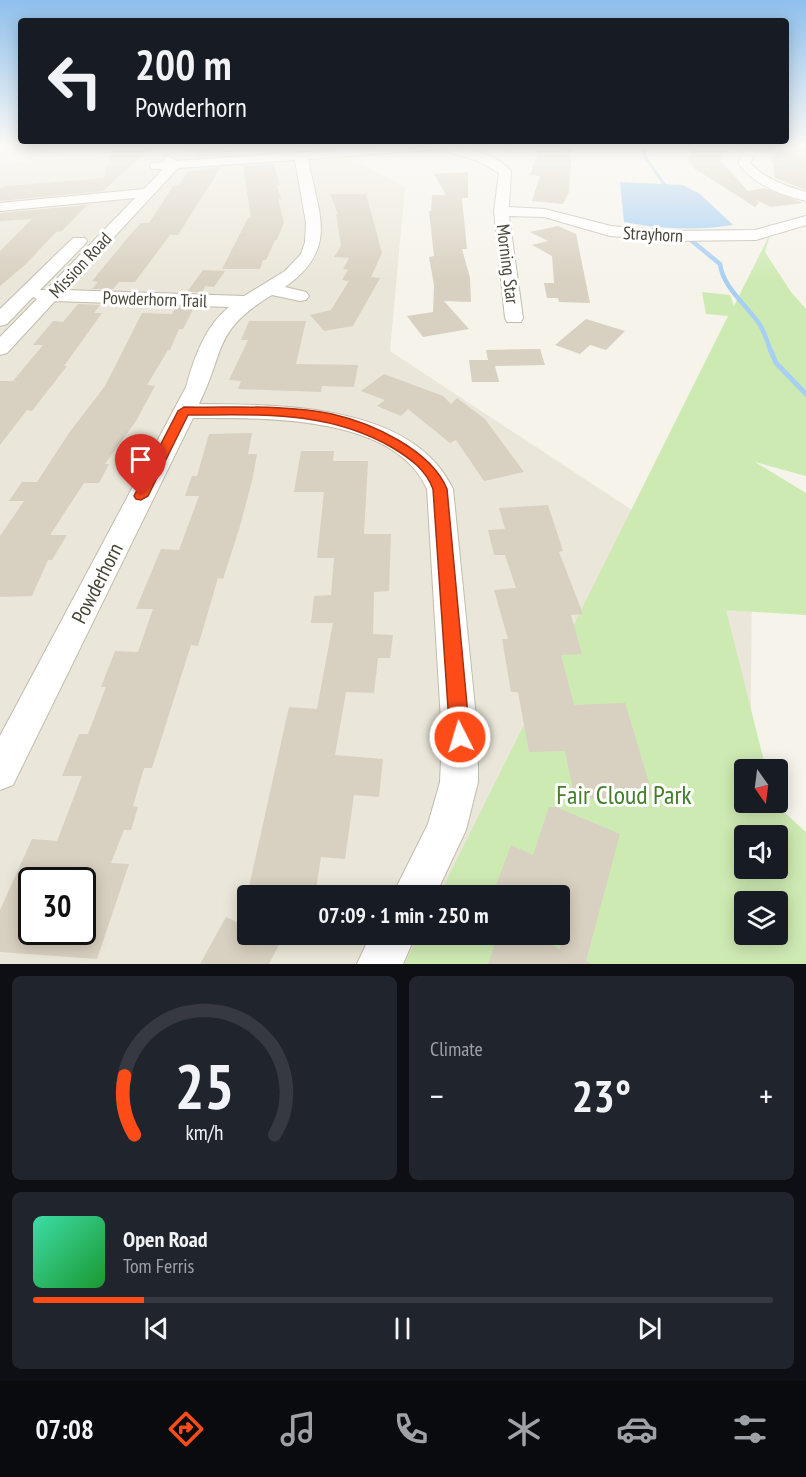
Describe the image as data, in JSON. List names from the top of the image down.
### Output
{
  "streets": {
    "street": [
      "Strayhorn",
      "Morning Star",
      "Mission Road",
      "Powderhorn Trail",
      "Powderhorn"
    ]
  },
  "crossings": [
    ["Strayhorn", "Morning Star"],
    ["Mission Road", "Powderhorn Trail"],
    ["Powderhorn Trail", "Powderhorn"]
  ],
  "parks": ["Fair Cloud Park"],
  "north": "bottom",
  "page": {
    "turn": ["200 m", "Powderhorn"],
    "limit": "30",
    "trip": "07:09 · 1 min · 250 m",
    "tile": "Climate",
    "heat": ["−", "23°", "+"],
    "song": ["Open Road", "Tom Ferris"],
    "tabs": "07:08",
    "gauge": ["25", "km/h"]
  }
}
